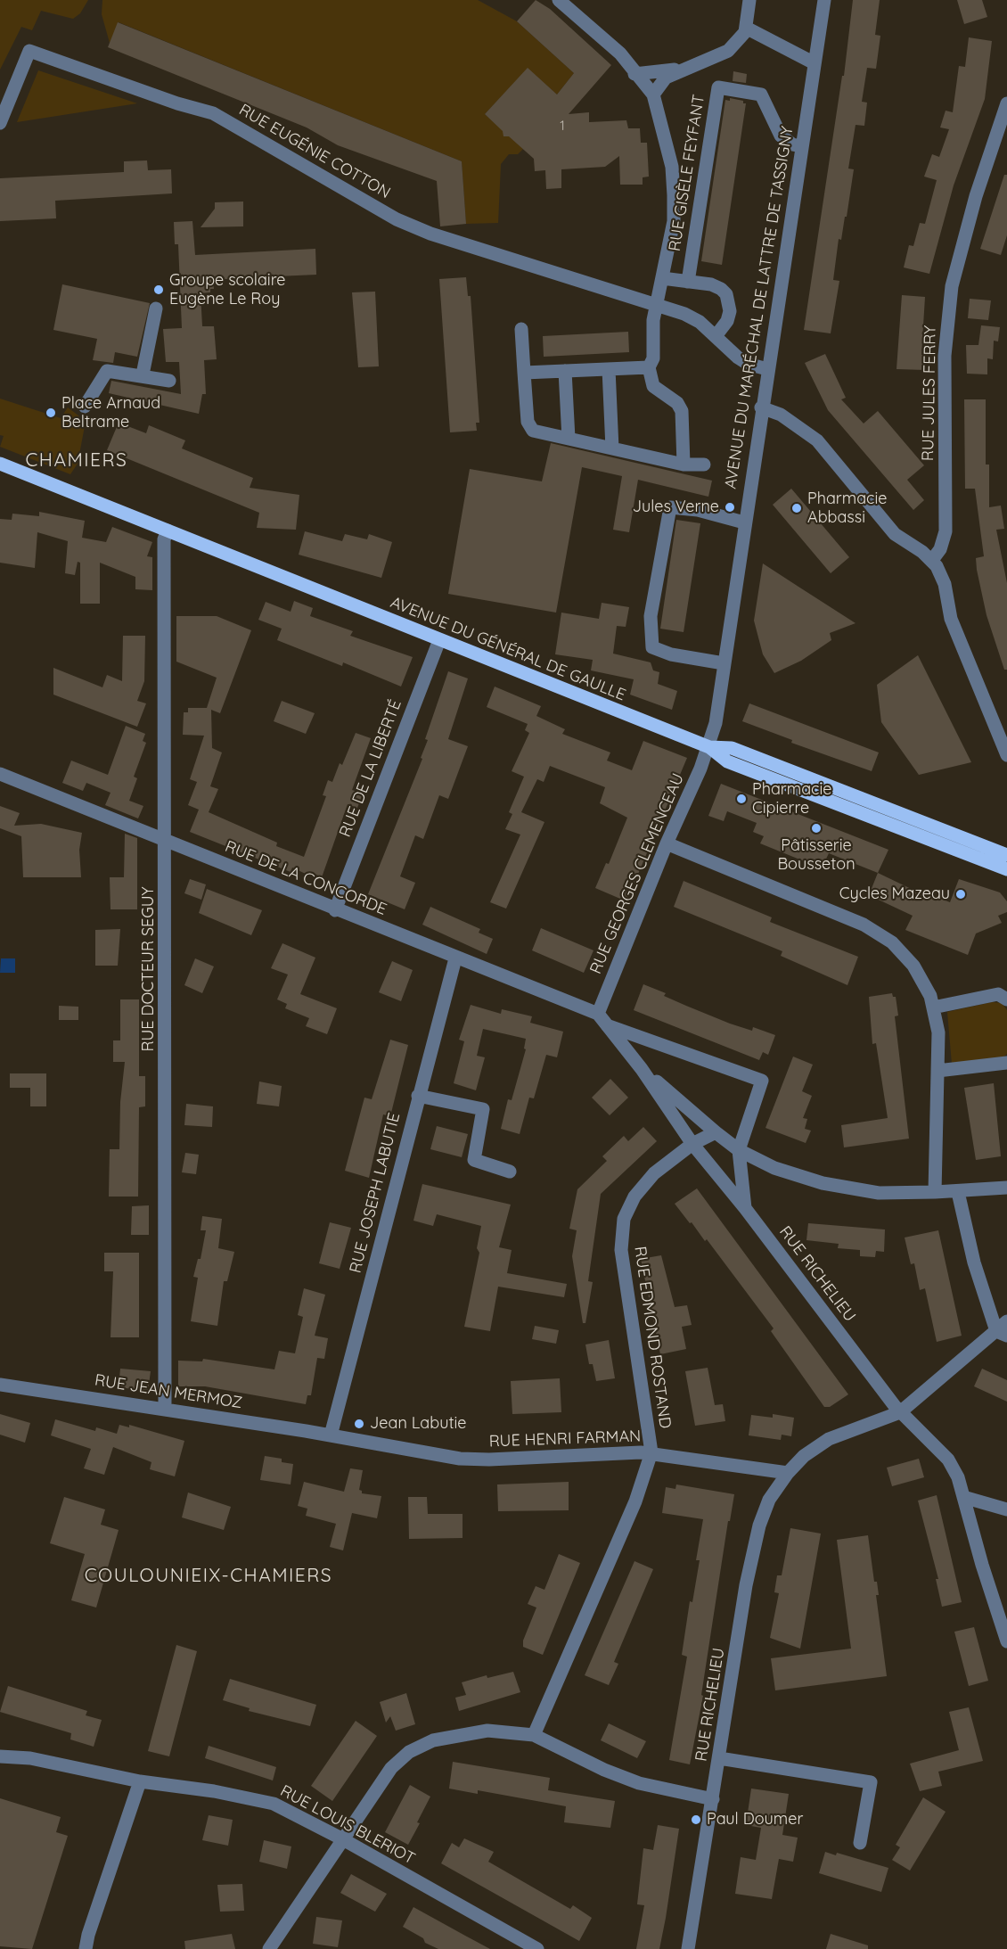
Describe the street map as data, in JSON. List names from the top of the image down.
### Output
{
  "streets": {
    "main road": ["AVENUE DU GÉNÉRAL DE GAULLE"],
    "street": [
      "RUE EUGÉNIE COTTON",
      "RUE GISÈLE FEYFANT",
      "AVENUE DU MARÉCHAL DE LATTRE DE TASSIGNY",
      "RUE JULES FERRY",
      "RUE DE LA LIBERTÉ",
      "RUE GEORGES CLEMENCEAU",
      "RUE DE LA CONCORDE",
      "RUE DOCTEUR SEGUY",
      "RUE JOSEPH LABUTIE",
      "RUE RICHELIEU",
      "RUE EDMOND ROSTAND",
      "RUE JEAN MERMOZ",
      "RUE HENRI FARMAN",
      "RUE LOUIS BLERIOT"
    ]
  },
  "crossings": [
    ["RUE GISÈLE FEYFANT", "AVENUE DU MARÉCHAL DE LATTRE DE TASSIGNY"],
    ["AVENUE DU MARÉCHAL DE LATTRE DE TASSIGNY", "AVENUE DU GÉNÉRAL DE GAULLE"],
    ["AVENUE DU MARÉCHAL DE LATTRE DE TASSIGNY", "RUE GEORGES CLEMENCEAU"],
    ["AVENUE DU GÉNÉRAL DE GAULLE", "RUE DE LA LIBERTÉ"],
    ["AVENUE DU GÉNÉRAL DE GAULLE", "RUE GEORGES CLEMENCEAU"],
    ["AVENUE DU GÉNÉRAL DE GAULLE", "RUE DOCTEUR SEGUY"],
    ["RUE DE LA LIBERTÉ", "RUE DE LA CONCORDE"],
    ["RUE GEORGES CLEMENCEAU", "RUE DE LA CONCORDE"],
    ["RUE DE LA CONCORDE", "RUE DOCTEUR SEGUY"],
    ["RUE DE LA CONCORDE", "RUE JOSEPH LABUTIE"],
    ["RUE DOCTEUR SEGUY", "RUE JEAN MERMOZ"],
    ["RUE JOSEPH LABUTIE", "RUE JEAN MERMOZ"],
    ["RUE JOSEPH LABUTIE", "RUE HENRI FARMAN"],
    ["RUE RICHELIEU", "RUE EDMOND ROSTAND"],
    ["RUE RICHELIEU", "RUE HENRI FARMAN"],
    ["RUE EDMOND ROSTAND", "RUE HENRI FARMAN"],
    ["RUE JEAN MERMOZ", "RUE HENRI FARMAN"]
  ],
  "districts": ["CHAMIERS", "COULOUNIEIX-CHAMIERS"],
  "places": [
    "Groupe scolaire Eugène Le Roy",
    "Place Arnaud Beltrame",
    "Jules Verne",
    "Pharmacie Abbassi",
    "Pharmacie Cipierre",
    "Pâtisserie Bousseton",
    "Cycles Mazeau",
    "Jean Labutie",
    "Paul Doumer"
  ],
  "house_numbers": ["1"]
}
